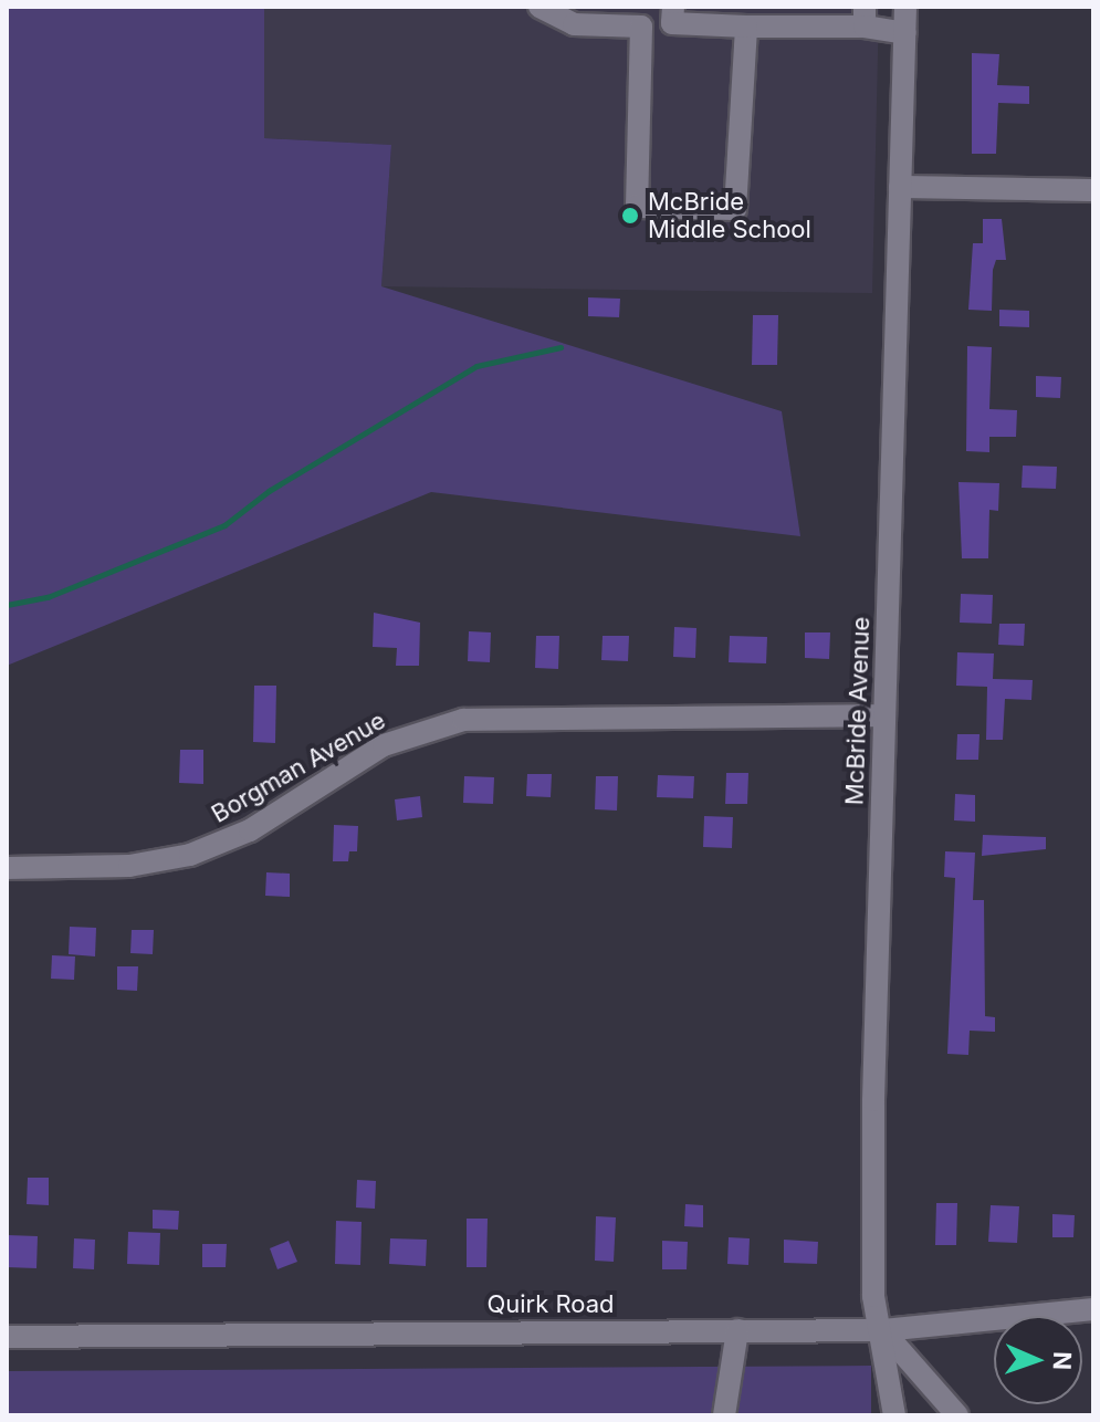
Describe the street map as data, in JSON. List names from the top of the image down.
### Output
{
  "streets": {
    "street": ["McBride Avenue", "Borgman Avenue", "Quirk Road"]
  },
  "crossings": [
    ["McBride Avenue", "Borgman Avenue"],
    ["McBride Avenue", "Quirk Road"]
  ],
  "places": ["McBride Middle School"],
  "north": "right"
}
